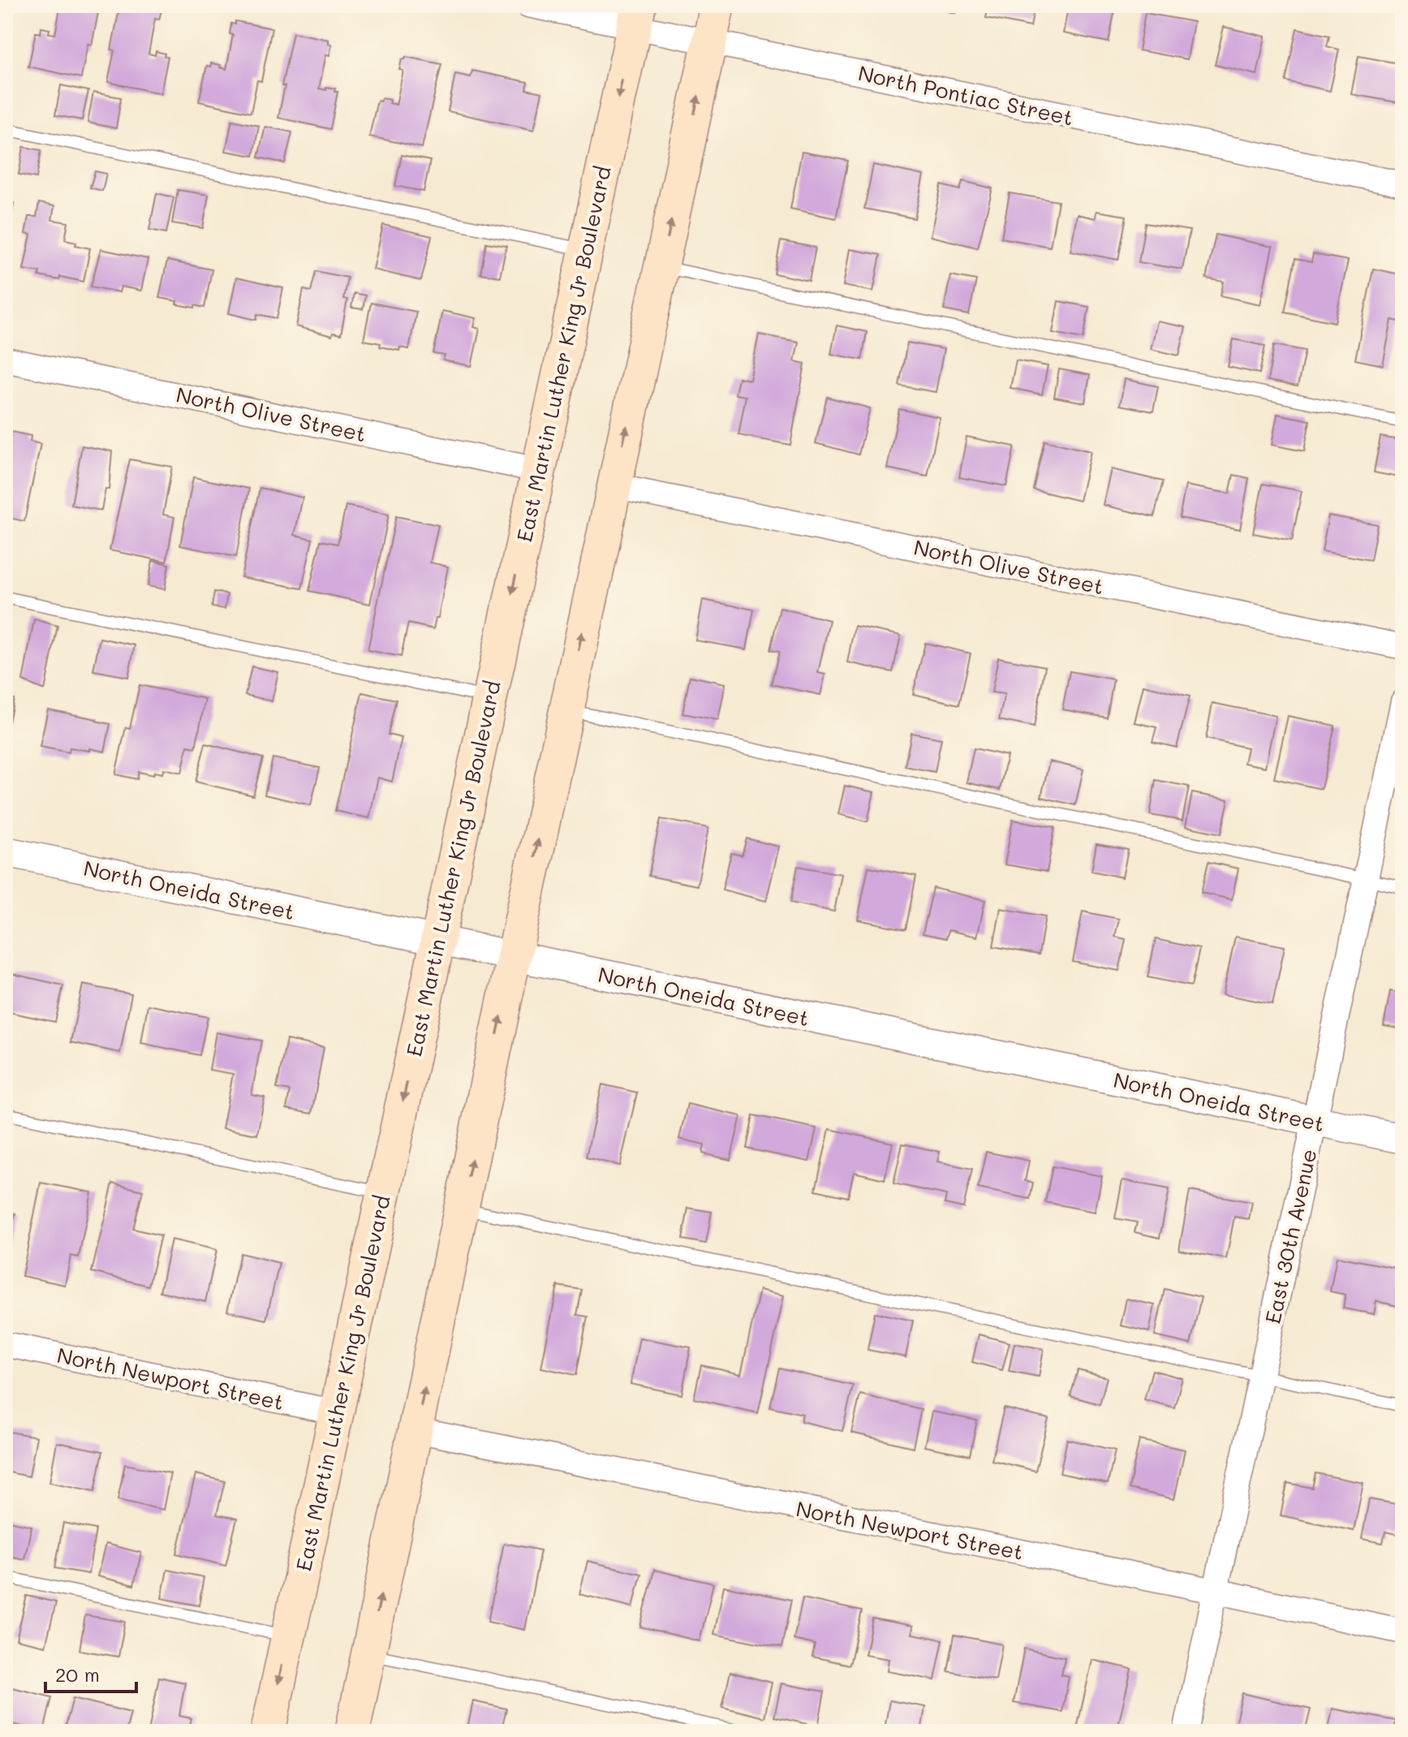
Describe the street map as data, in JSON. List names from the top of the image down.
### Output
{
  "streets": {
    "main road": ["East Martin Luther King Jr Boulevard"],
    "street": [
      "North Pontiac Street",
      "North Olive Street",
      "North Oneida Street",
      "East 30th Avenue",
      "North Newport Street"
    ]
  },
  "crossings": [
    ["North Pontiac Street", "East Martin Luther King Jr Boulevard"],
    ["East Martin Luther King Jr Boulevard", "North Olive Street"],
    ["East Martin Luther King Jr Boulevard", "North Oneida Street"],
    ["East Martin Luther King Jr Boulevard", "North Newport Street"],
    ["North Oneida Street", "East 30th Avenue"],
    ["East 30th Avenue", "North Newport Street"]
  ],
  "scale_bar": "20 m"
}
